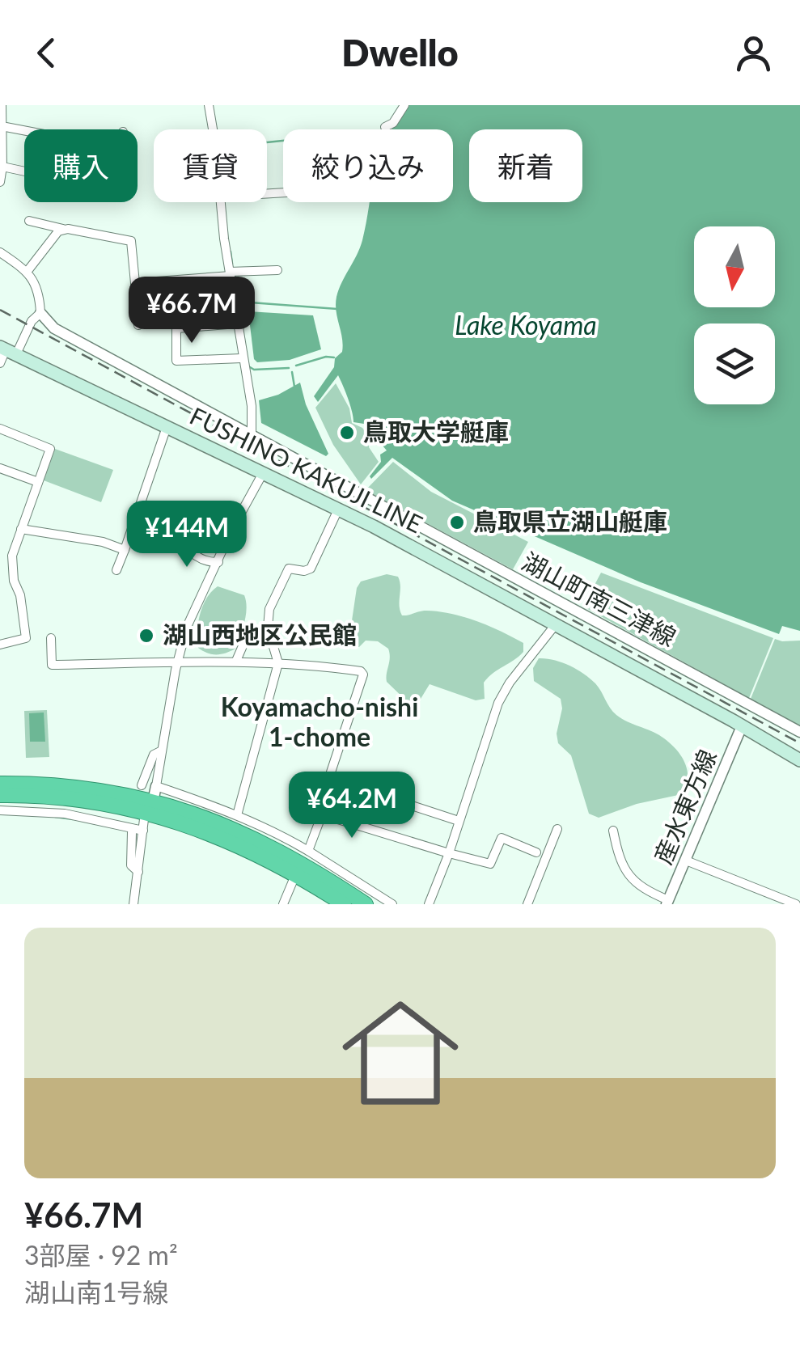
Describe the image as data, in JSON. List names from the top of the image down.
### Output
{
  "streets": {
    "main road": ["FUSHINO KAKUJI LINE"],
    "street": ["湖山町南三津線", "産水東方線"]
  },
  "crossings": [
    ["FUSHINO KAKUJI LINE", "産水東方線"]
  ],
  "districts": ["Koyamacho-nishi 1-chome"],
  "water": ["Lake Koyama"],
  "places": ["鳥取大学艇庫", "鳥取県立湖山艇庫", "湖山西地区公民館"],
  "north": "bottom",
  "page": {
    "header": "Dwello",
    "chip": [
      "購入",
      "賃貸",
      "絞り込み",
      "新着"
    ],
    "price": ["¥66.7M", "¥144M", "¥64.2M"],
    "list": [
      {
        "name": "¥66.7M",
        "note": "3部屋 · 92 m² · 湖山南1号線"
      }
    ]
  }
}
